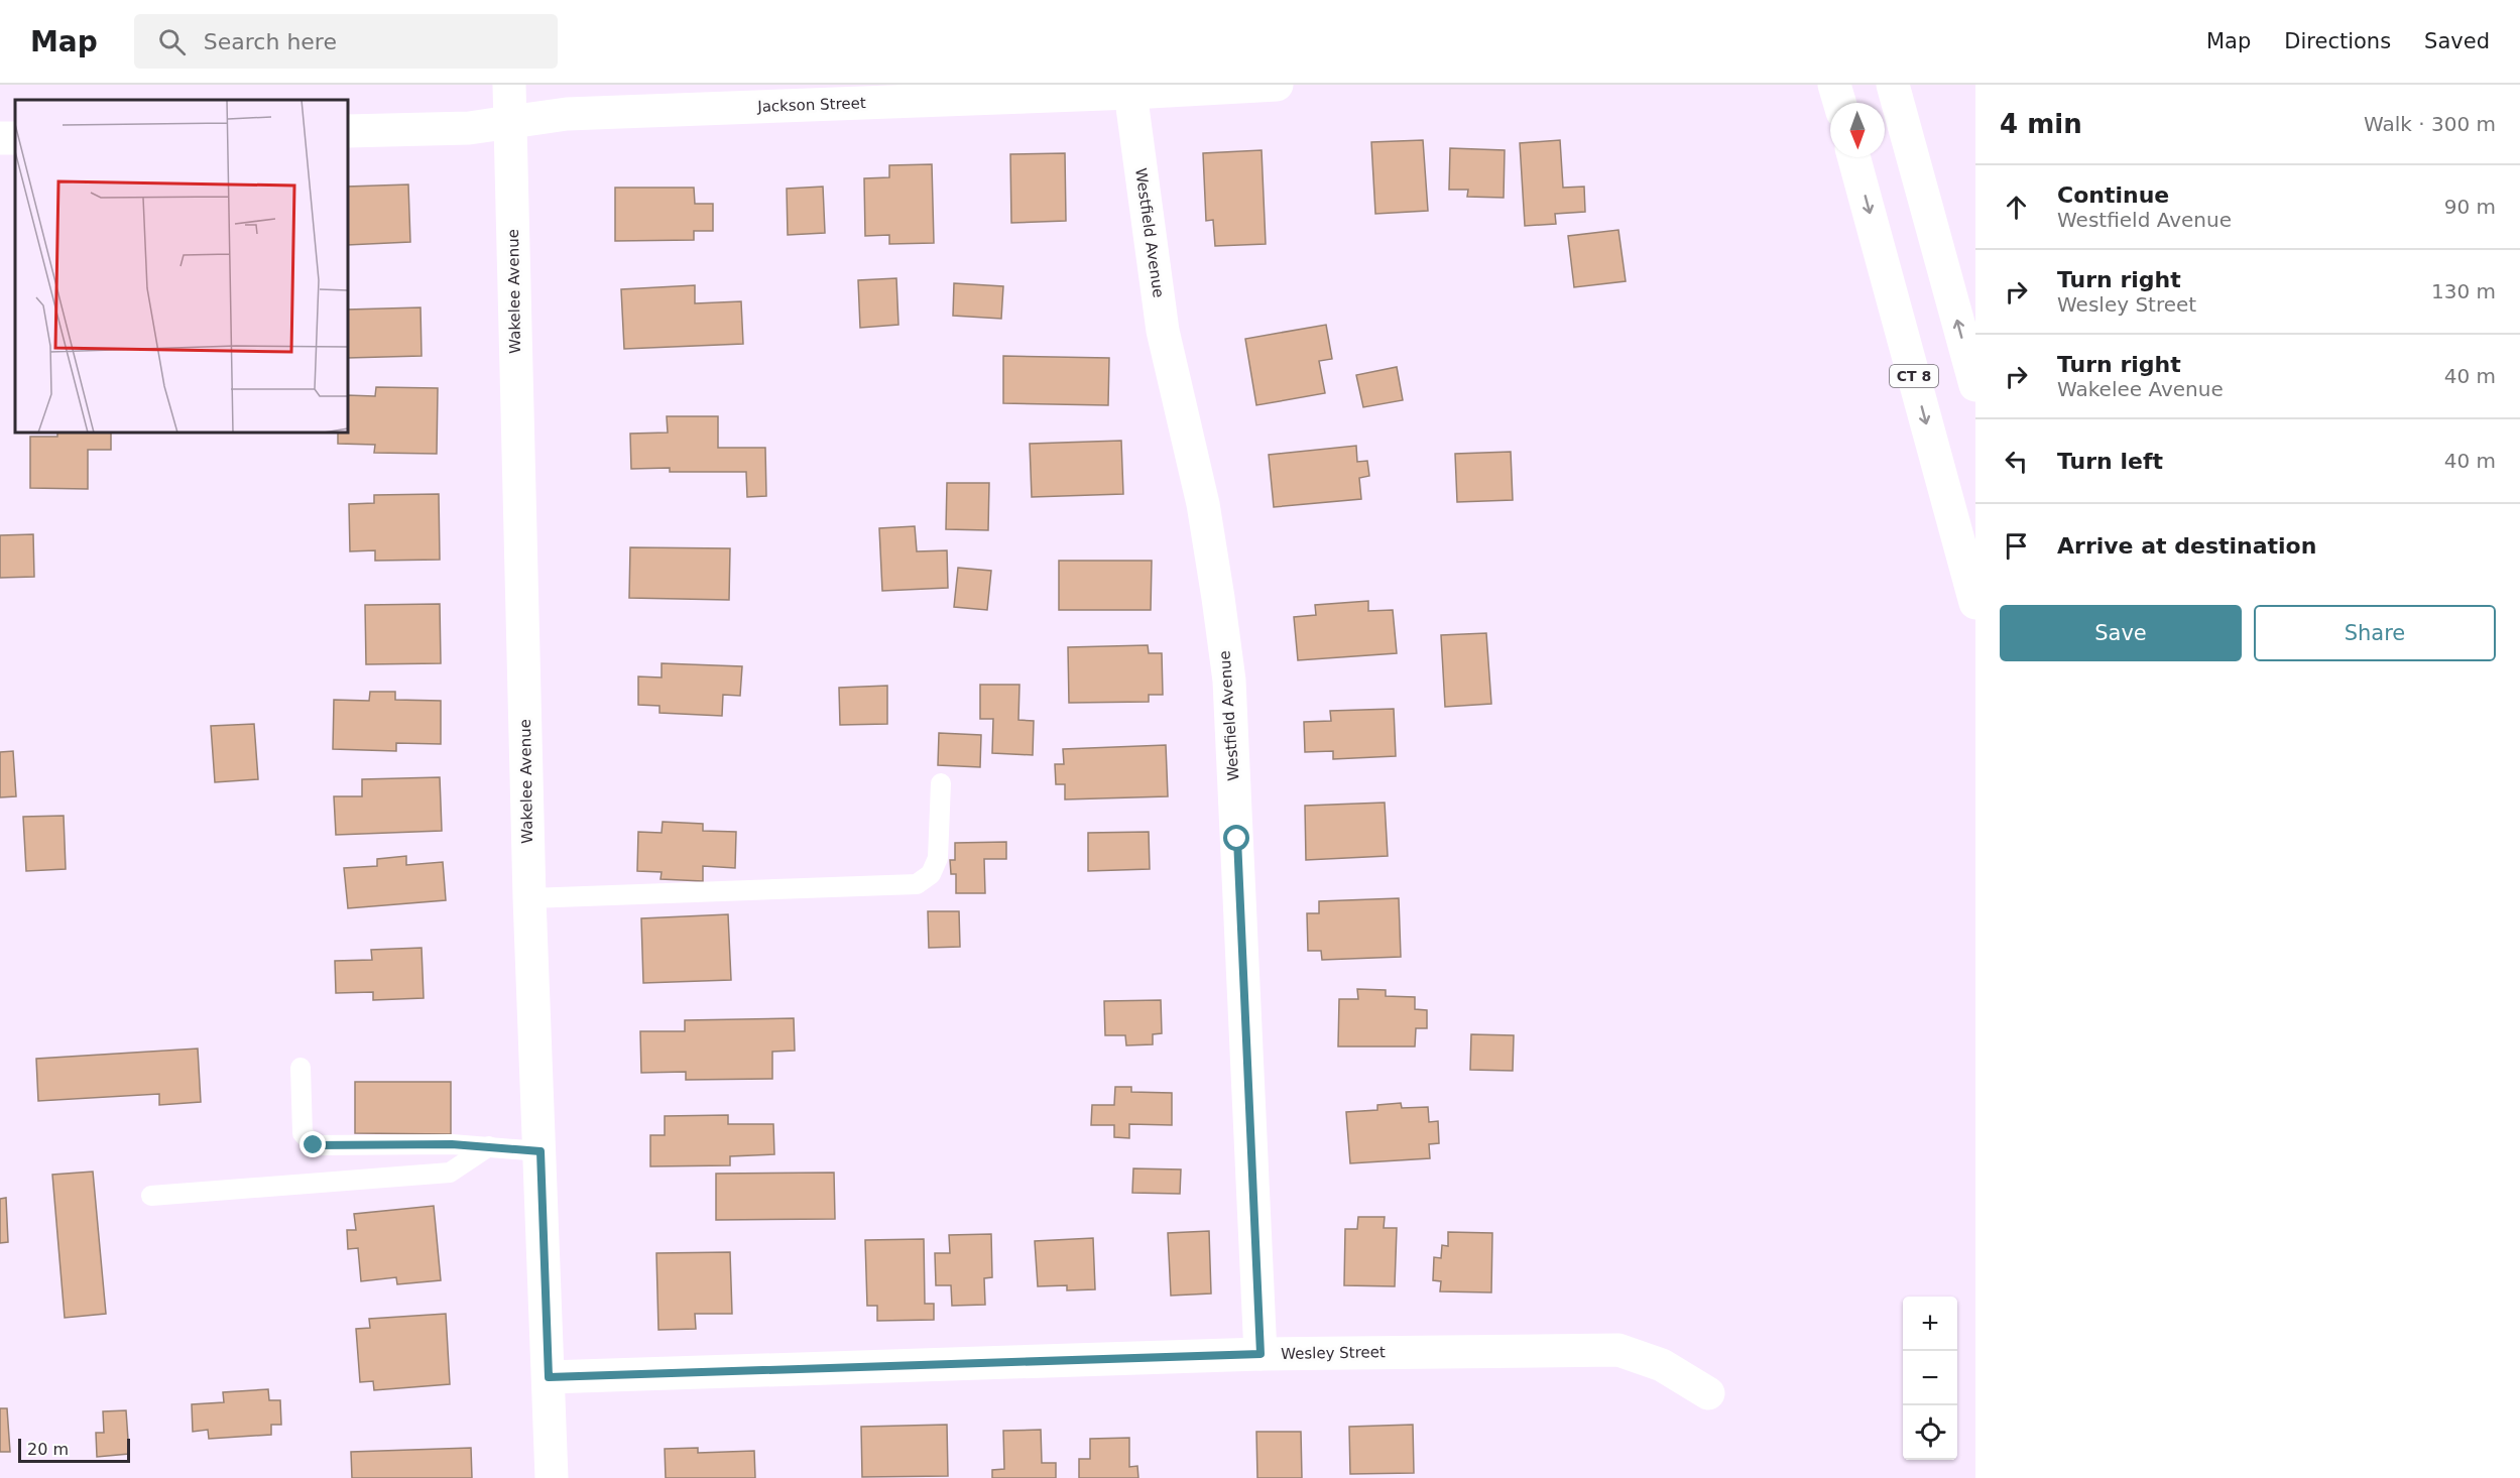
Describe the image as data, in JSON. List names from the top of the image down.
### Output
{
  "streets": {
    "main road": [
      "Jackson Street",
      "Westfield Avenue",
      "Wakelee Avenue",
      "CT 8",
      "Wesley Street"
    ]
  },
  "crossings": [
    ["Jackson Street", "Westfield Avenue"],
    ["Jackson Street", "Wakelee Avenue"],
    ["Westfield Avenue", "Wesley Street"],
    ["Wakelee Avenue", "Wesley Street"]
  ],
  "scale_bar": "20 m",
  "north": "bottom",
  "page": {
    "header": "Map",
    "search": "Search here",
    "nav": ["Map", "Directions", "Saved"],
    "heading": ["4 min", "Walk · 300 m"],
    "list": [
      ["Continue", "Westfield Avenue", "90 m"],
      ["Turn right", "Wesley Street", "130 m"],
      ["Turn right", "Wakelee Avenue", "40 m"],
      ["Turn left", "40 m"],
      "Arrive at destination"
    ],
    "buttons": ["Save", "Share"],
    "map_buttons": ["+", "−"],
    "scale": "20 m"
  }
}
